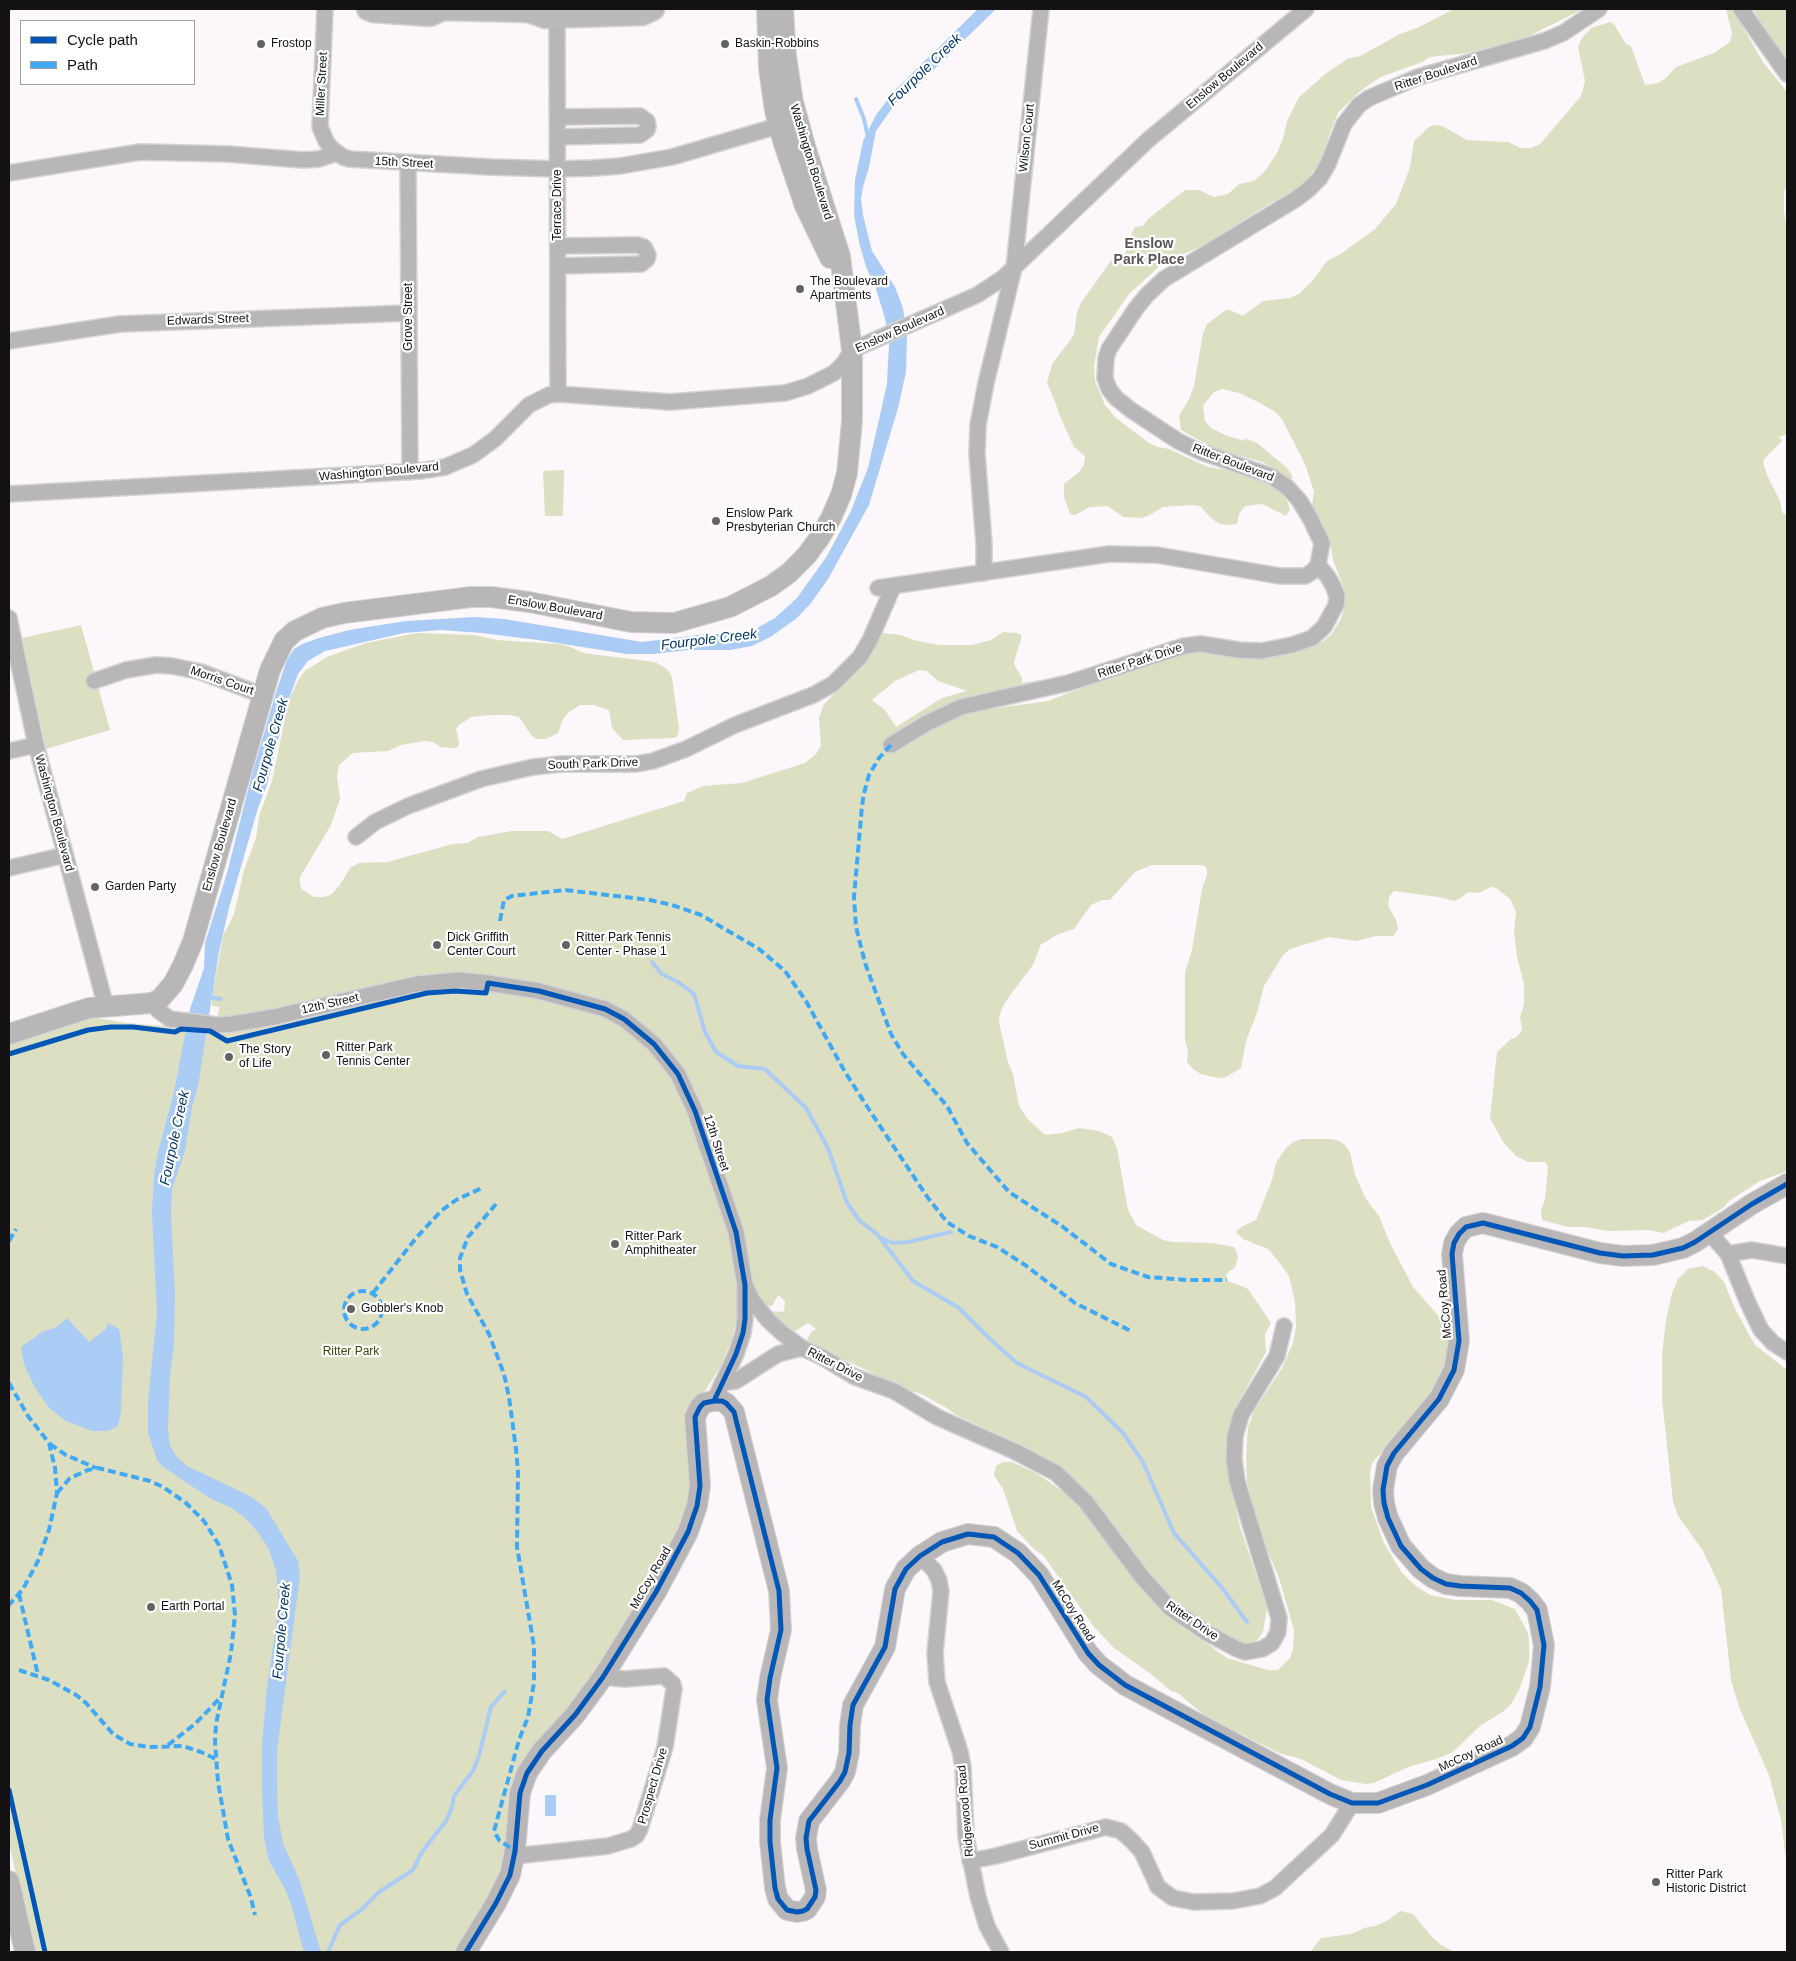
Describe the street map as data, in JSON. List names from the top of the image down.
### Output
{
  "streets": {
    "street": [
      "Ritter Boulevard",
      "Enslow Boulevard",
      "Miller Street",
      "Wilson Court",
      "Washington Boulevard",
      "15th Street",
      "Terrace Drive",
      "Grove Street",
      "Edwards Street",
      "Ritter Park Drive",
      "Morris Court",
      "South Park Drive",
      "12th Street",
      "McCoy Road",
      "Ritter Drive",
      "Prospect Drive",
      "Ridgewood Road",
      "Summit Drive"
    ]
  },
  "crossings": [
    ["Ritter Boulevard", "Ritter Park Drive"],
    ["Enslow Boulevard", "Wilson Court"],
    ["Enslow Boulevard", "Washington Boulevard"],
    ["Enslow Boulevard", "Morris Court"],
    ["Enslow Boulevard", "12th Street"],
    ["Miller Street", "15th Street"],
    ["Washington Boulevard", "15th Street"],
    ["Washington Boulevard", "Terrace Drive"],
    ["Washington Boulevard", "Grove Street"],
    ["15th Street", "Terrace Drive"],
    ["15th Street", "Grove Street"],
    ["Grove Street", "Edwards Street"],
    ["12th Street", "McCoy Road"],
    ["12th Street", "Ritter Drive"],
    ["McCoy Road", "Ritter Drive"],
    ["McCoy Road", "Prospect Drive"],
    ["McCoy Road", "Ridgewood Road"],
    ["McCoy Road", "Summit Drive"],
    ["Ridgewood Road", "Summit Drive"]
  ],
  "districts": ["Enslow Park Place"],
  "water": ["Fourpole Creek"],
  "parks": ["Ritter Park"],
  "places": [
    "Frostop",
    "Baskin-Robbins",
    "The Boulevard Apartments",
    "Enslow Park Presbyterian Church",
    "Garden Party",
    "Dick Griffith Center Court",
    "Ritter Park Tennis Center - Phase 1",
    "Ritter Park Tennis Center",
    "The Story of Life",
    "Ritter Park Amphitheater",
    "Gobbler's Knob",
    "Earth Portal",
    "Ritter Park Historic District"
  ],
  "legend": ["Cycle path", "Path"]
}
